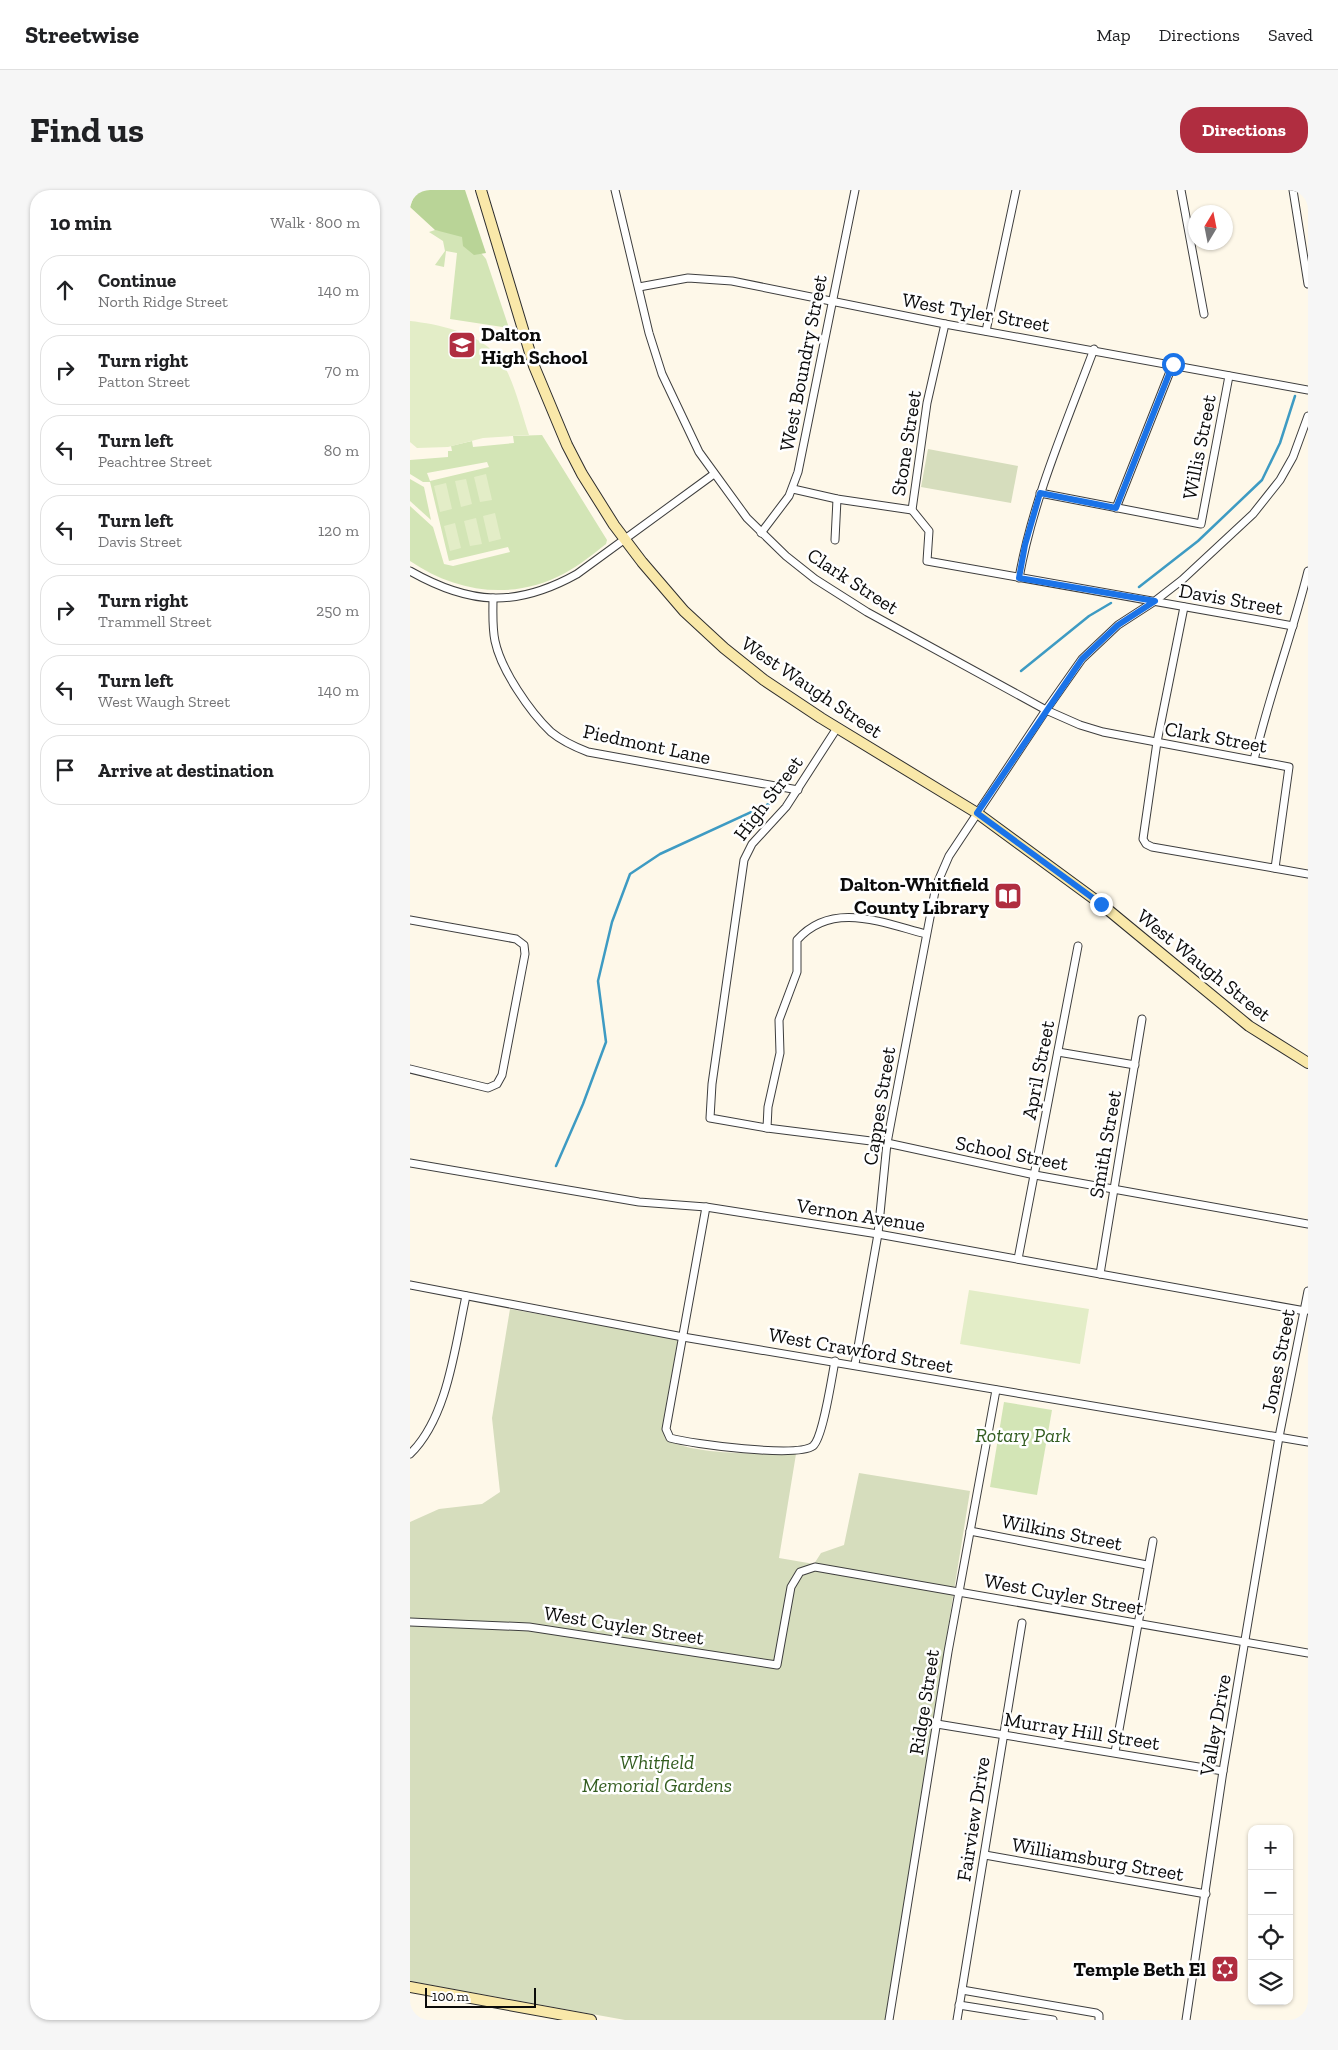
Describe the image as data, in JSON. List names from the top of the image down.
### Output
{
  "streets": {
    "street": [
      "West Tyler Street",
      "West Boundry Street",
      "Stone Street",
      "Willis Street",
      "Clark Street",
      "Davis Street",
      "West Waugh Street",
      "Piedmont Lane",
      "High Street",
      "April Street",
      "Cappes Street",
      "Smith Street",
      "School Street",
      "Vernon Avenue",
      "West Crawford Street",
      "Jones Street",
      "Wilkins Street",
      "West Cuyler Street",
      "Ridge Street",
      "Valley Drive",
      "Murray Hill Street",
      "Fairview Drive",
      "Williamsburg Street"
    ]
  },
  "crossings": [
    ["West Tyler Street", "West Boundry Street"],
    ["West Tyler Street", "Stone Street"],
    ["West Tyler Street", "Willis Street"],
    ["West Tyler Street", "Clark Street"],
    ["West Boundry Street", "Clark Street"],
    ["Stone Street", "Davis Street"],
    ["Clark Street", "Cappes Street"],
    ["Davis Street", "Cappes Street"],
    ["West Waugh Street", "High Street"],
    ["West Waugh Street", "Cappes Street"],
    ["Piedmont Lane", "High Street"],
    ["High Street", "School Street"],
    ["April Street", "School Street"],
    ["April Street", "Vernon Avenue"],
    ["Cappes Street", "School Street"],
    ["Cappes Street", "Vernon Avenue"],
    ["Cappes Street", "West Crawford Street"],
    ["Smith Street", "School Street"],
    ["Smith Street", "Vernon Avenue"],
    ["Vernon Avenue", "Jones Street"],
    ["West Crawford Street", "Jones Street"],
    ["West Crawford Street", "Ridge Street"],
    ["West Crawford Street", "Valley Drive"],
    ["Jones Street", "Valley Drive"],
    ["Wilkins Street", "Ridge Street"],
    ["West Cuyler Street", "Ridge Street"],
    ["West Cuyler Street", "Valley Drive"],
    ["Ridge Street", "Murray Hill Street"],
    ["Valley Drive", "Murray Hill Street"],
    ["Valley Drive", "Williamsburg Street"],
    ["Murray Hill Street", "Fairview Drive"],
    ["Fairview Drive", "Williamsburg Street"]
  ],
  "parks": ["Rotary Park", "Whitfield Memorial Gardens"],
  "places": {
    "school or university": ["Dalton High School"],
    "library": ["Dalton-Whitfield County Library"],
    "synagogue": ["Temple Beth El"]
  },
  "scale_bar": "100 m",
  "north": "top",
  "page": {
    "header": "Streetwise",
    "nav": ["Map", "Directions", "Saved"],
    "buttons": "Directions",
    "title": "Find us",
    "heading": ["10 min", "Walk · 800 m"],
    "list": [
      ["Continue", "North Ridge Street", "140 m"],
      ["Turn right", "Patton Street", "70 m"],
      ["Turn left", "Peachtree Street", "80 m"],
      ["Turn left", "Davis Street", "120 m"],
      ["Turn right", "Trammell Street", "250 m"],
      ["Turn left", "West Waugh Street", "140 m"],
      "Arrive at destination"
    ],
    "map_buttons": ["+", "−"],
    "scale": "100 m"
  }
}
